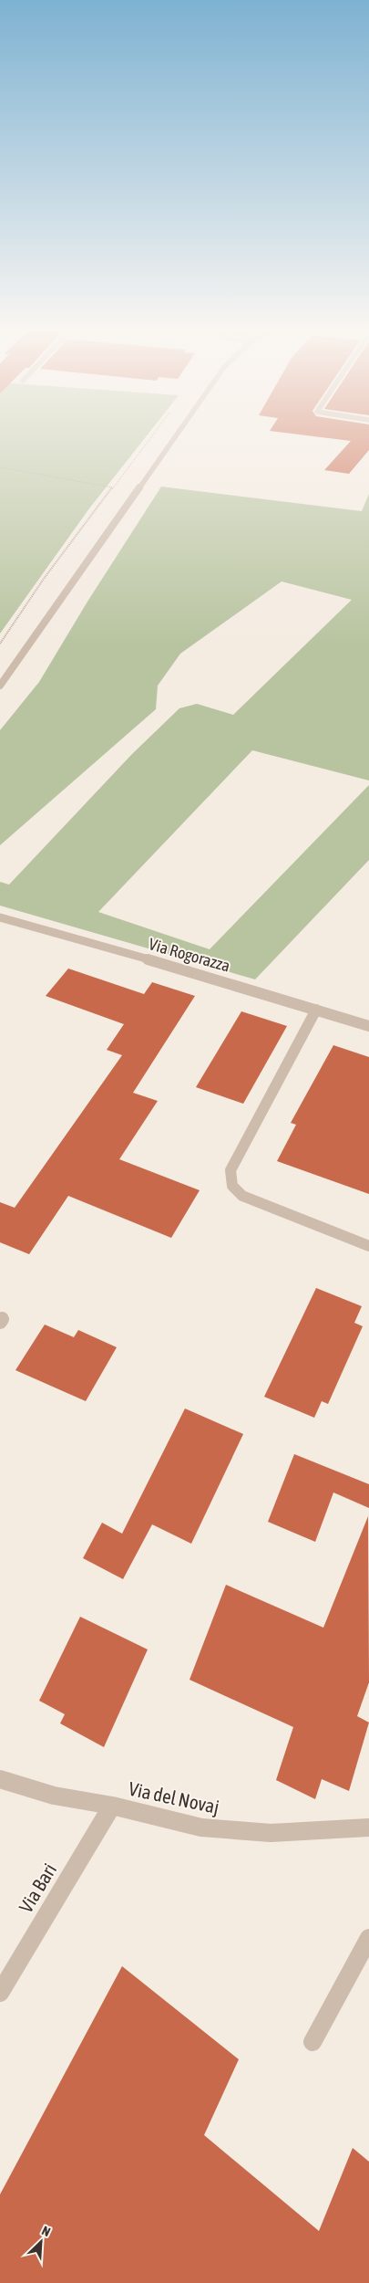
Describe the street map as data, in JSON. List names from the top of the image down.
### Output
{
  "streets": {
    "street": ["Via Rogorazza", "Via del Novaj", "Via Bari"]
  },
  "crossings": [
    ["Via del Novaj", "Via Bari"]
  ],
  "north": "top right"
}
